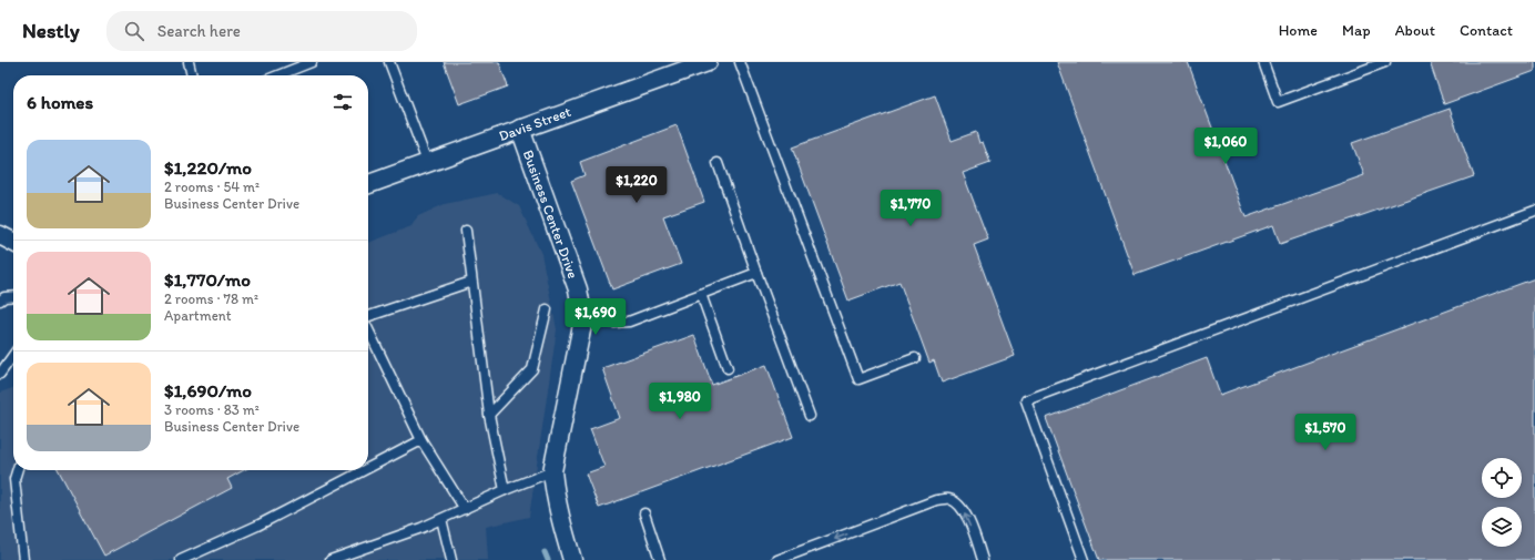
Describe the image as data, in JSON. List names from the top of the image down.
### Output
{
  "streets": {
    "street": ["Davis Street", "Business Center Drive"]
  },
  "crossings": [
    ["Davis Street", "Business Center Drive"]
  ],
  "page": {
    "header": "Nestly",
    "search": "Search here",
    "nav": [
      "Home",
      "Map",
      "About",
      "Contact"
    ],
    "heading": "6 homes",
    "price": [
      "$1,060",
      "$1,220",
      "$1,770",
      "$1,690",
      "$1,980",
      "$1,570"
    ],
    "list": [
      {
        "name": "$1,220/mo",
        "note": "2 rooms · 54 m² · Business Center Drive"
      },
      {
        "name": "$1,770/mo",
        "note": "2 rooms · 78 m² · Apartment"
      },
      {
        "name": "$1,690/mo",
        "note": "3 rooms · 83 m² · Business Center Drive"
      }
    ]
  }
}
